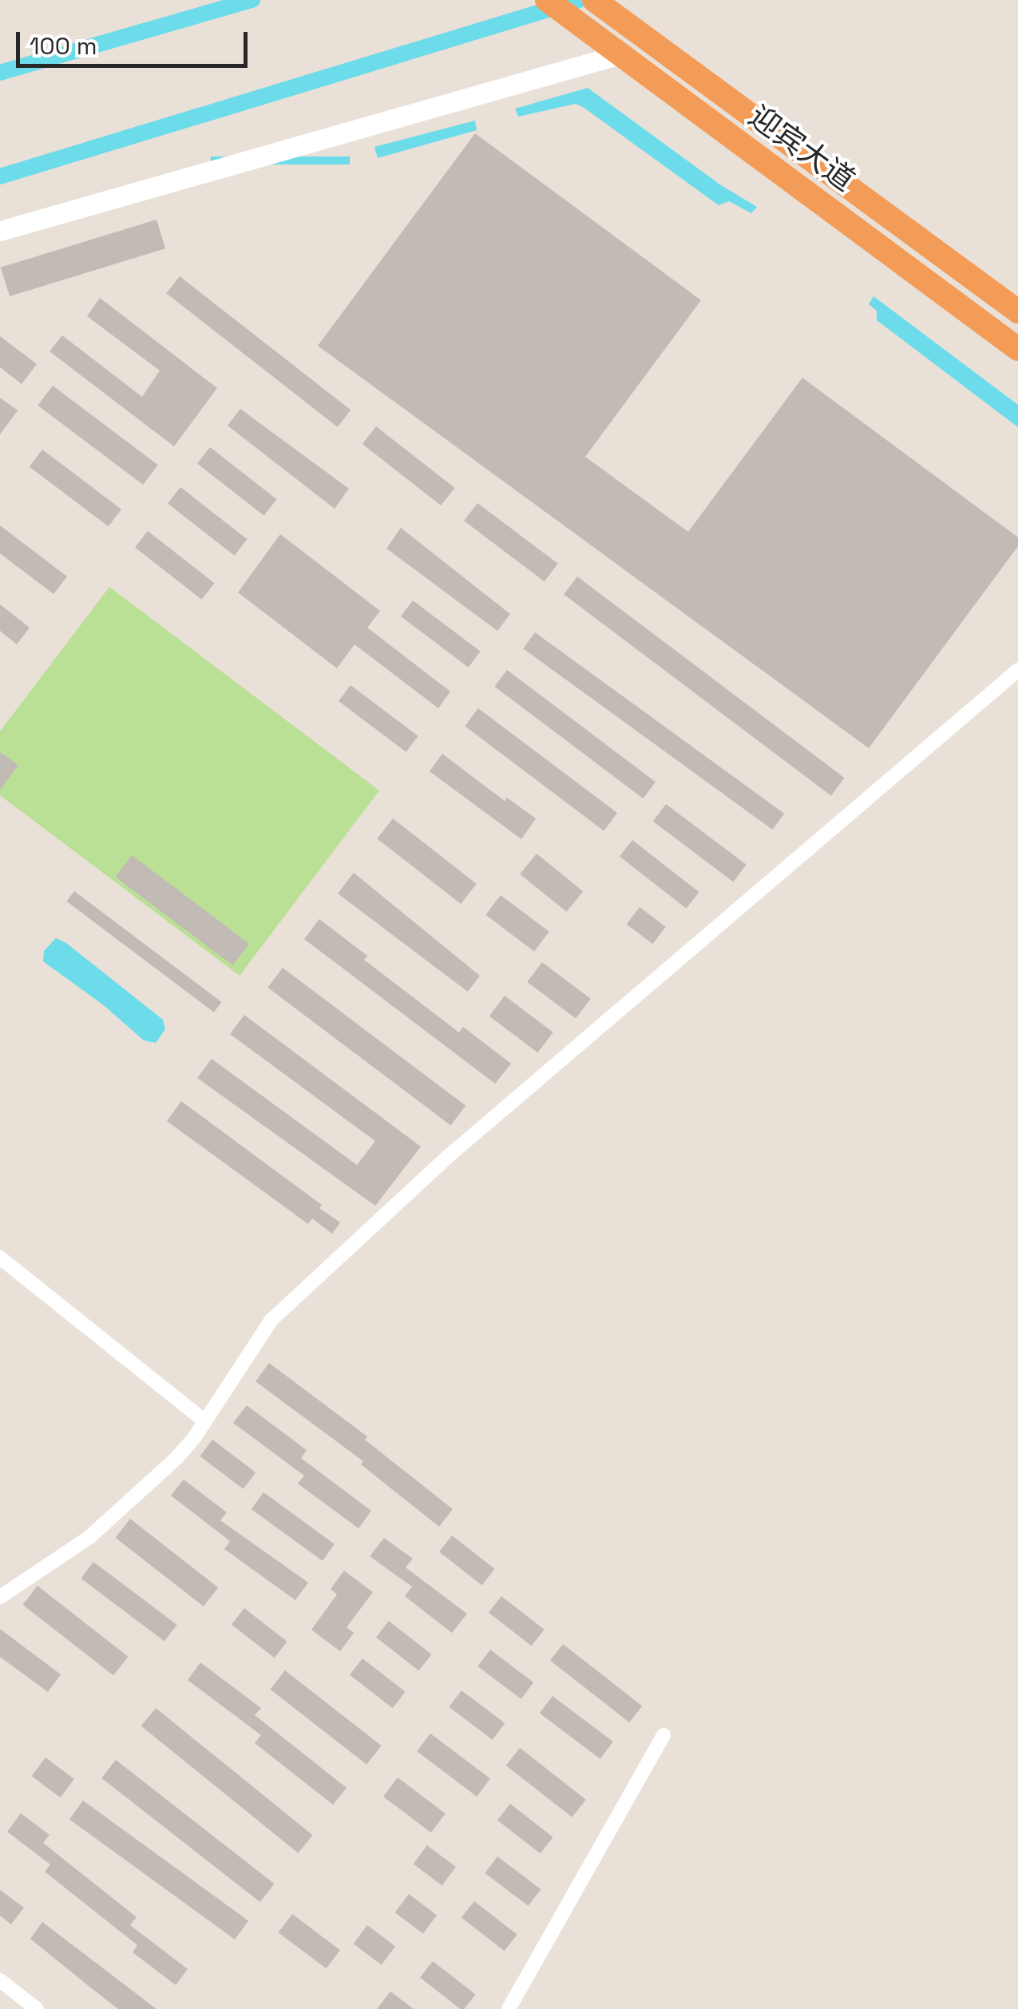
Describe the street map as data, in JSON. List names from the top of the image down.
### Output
{
  "streets": {
    "highway": ["迎宾大道"]
  },
  "scale_bar": "100 m"
}
